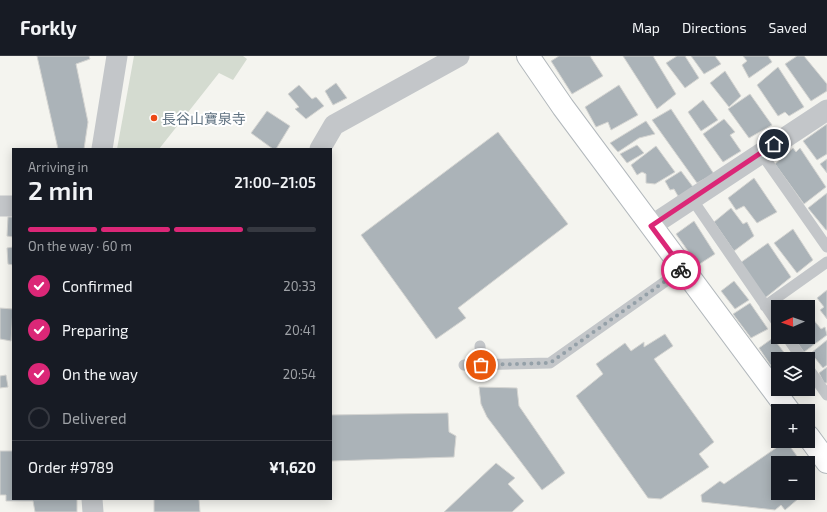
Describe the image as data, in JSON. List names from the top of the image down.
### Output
{
  "places": ["長谷山寶泉寺"],
  "north": "left",
  "page": {
    "header": "Forkly",
    "nav": ["Map", "Directions", "Saved"],
    "heading": ["2 min", "Arriving in", "21:00–21:05"],
    "panel": ["Order #9789", "¥1,620"],
    "bar": "On the way · 60 m",
    "list": [
      ["Confirmed", "20:33"],
      ["Preparing", "20:41"],
      ["On the way", "20:54"],
      "Delivered"
    ],
    "map_buttons": ["+", "−"]
  }
}
